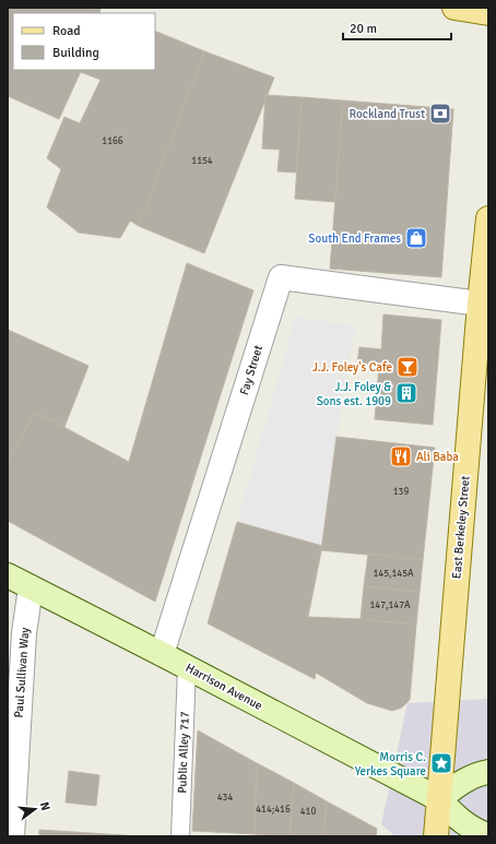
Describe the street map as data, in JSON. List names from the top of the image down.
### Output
{
  "streets": {
    "main road": ["East Berkeley Street", "Harrison Avenue"],
    "street": ["Fay Street", "Paul Sullivan Way"],
    "lane": ["Public Alley 717"]
  },
  "crossings": [
    ["Fay Street", "East Berkeley Street"],
    ["Fay Street", "Harrison Avenue"],
    ["East Berkeley Street", "Harrison Avenue"],
    ["Paul Sullivan Way", "Harrison Avenue"],
    ["Harrison Avenue", "Public Alley 717"]
  ],
  "places": {
    "bank": ["Rockland Trust"],
    "shop": ["South End Frames"],
    "bar": ["J.J. Foley's Cafe"],
    "building": ["J.J. Foley & Sons est. 1909"],
    "restaurant": ["Ali Baba"],
    "place": ["Morris C. Yerkes Square"]
  },
  "house_numbers": [
    "1166",
    "1154",
    "139",
    "145,145A",
    "147,147A",
    "434",
    "414;416",
    "410"
  ],
  "legend": ["Road", "Building"],
  "scale_bar": "20 m",
  "north": "right"
}
